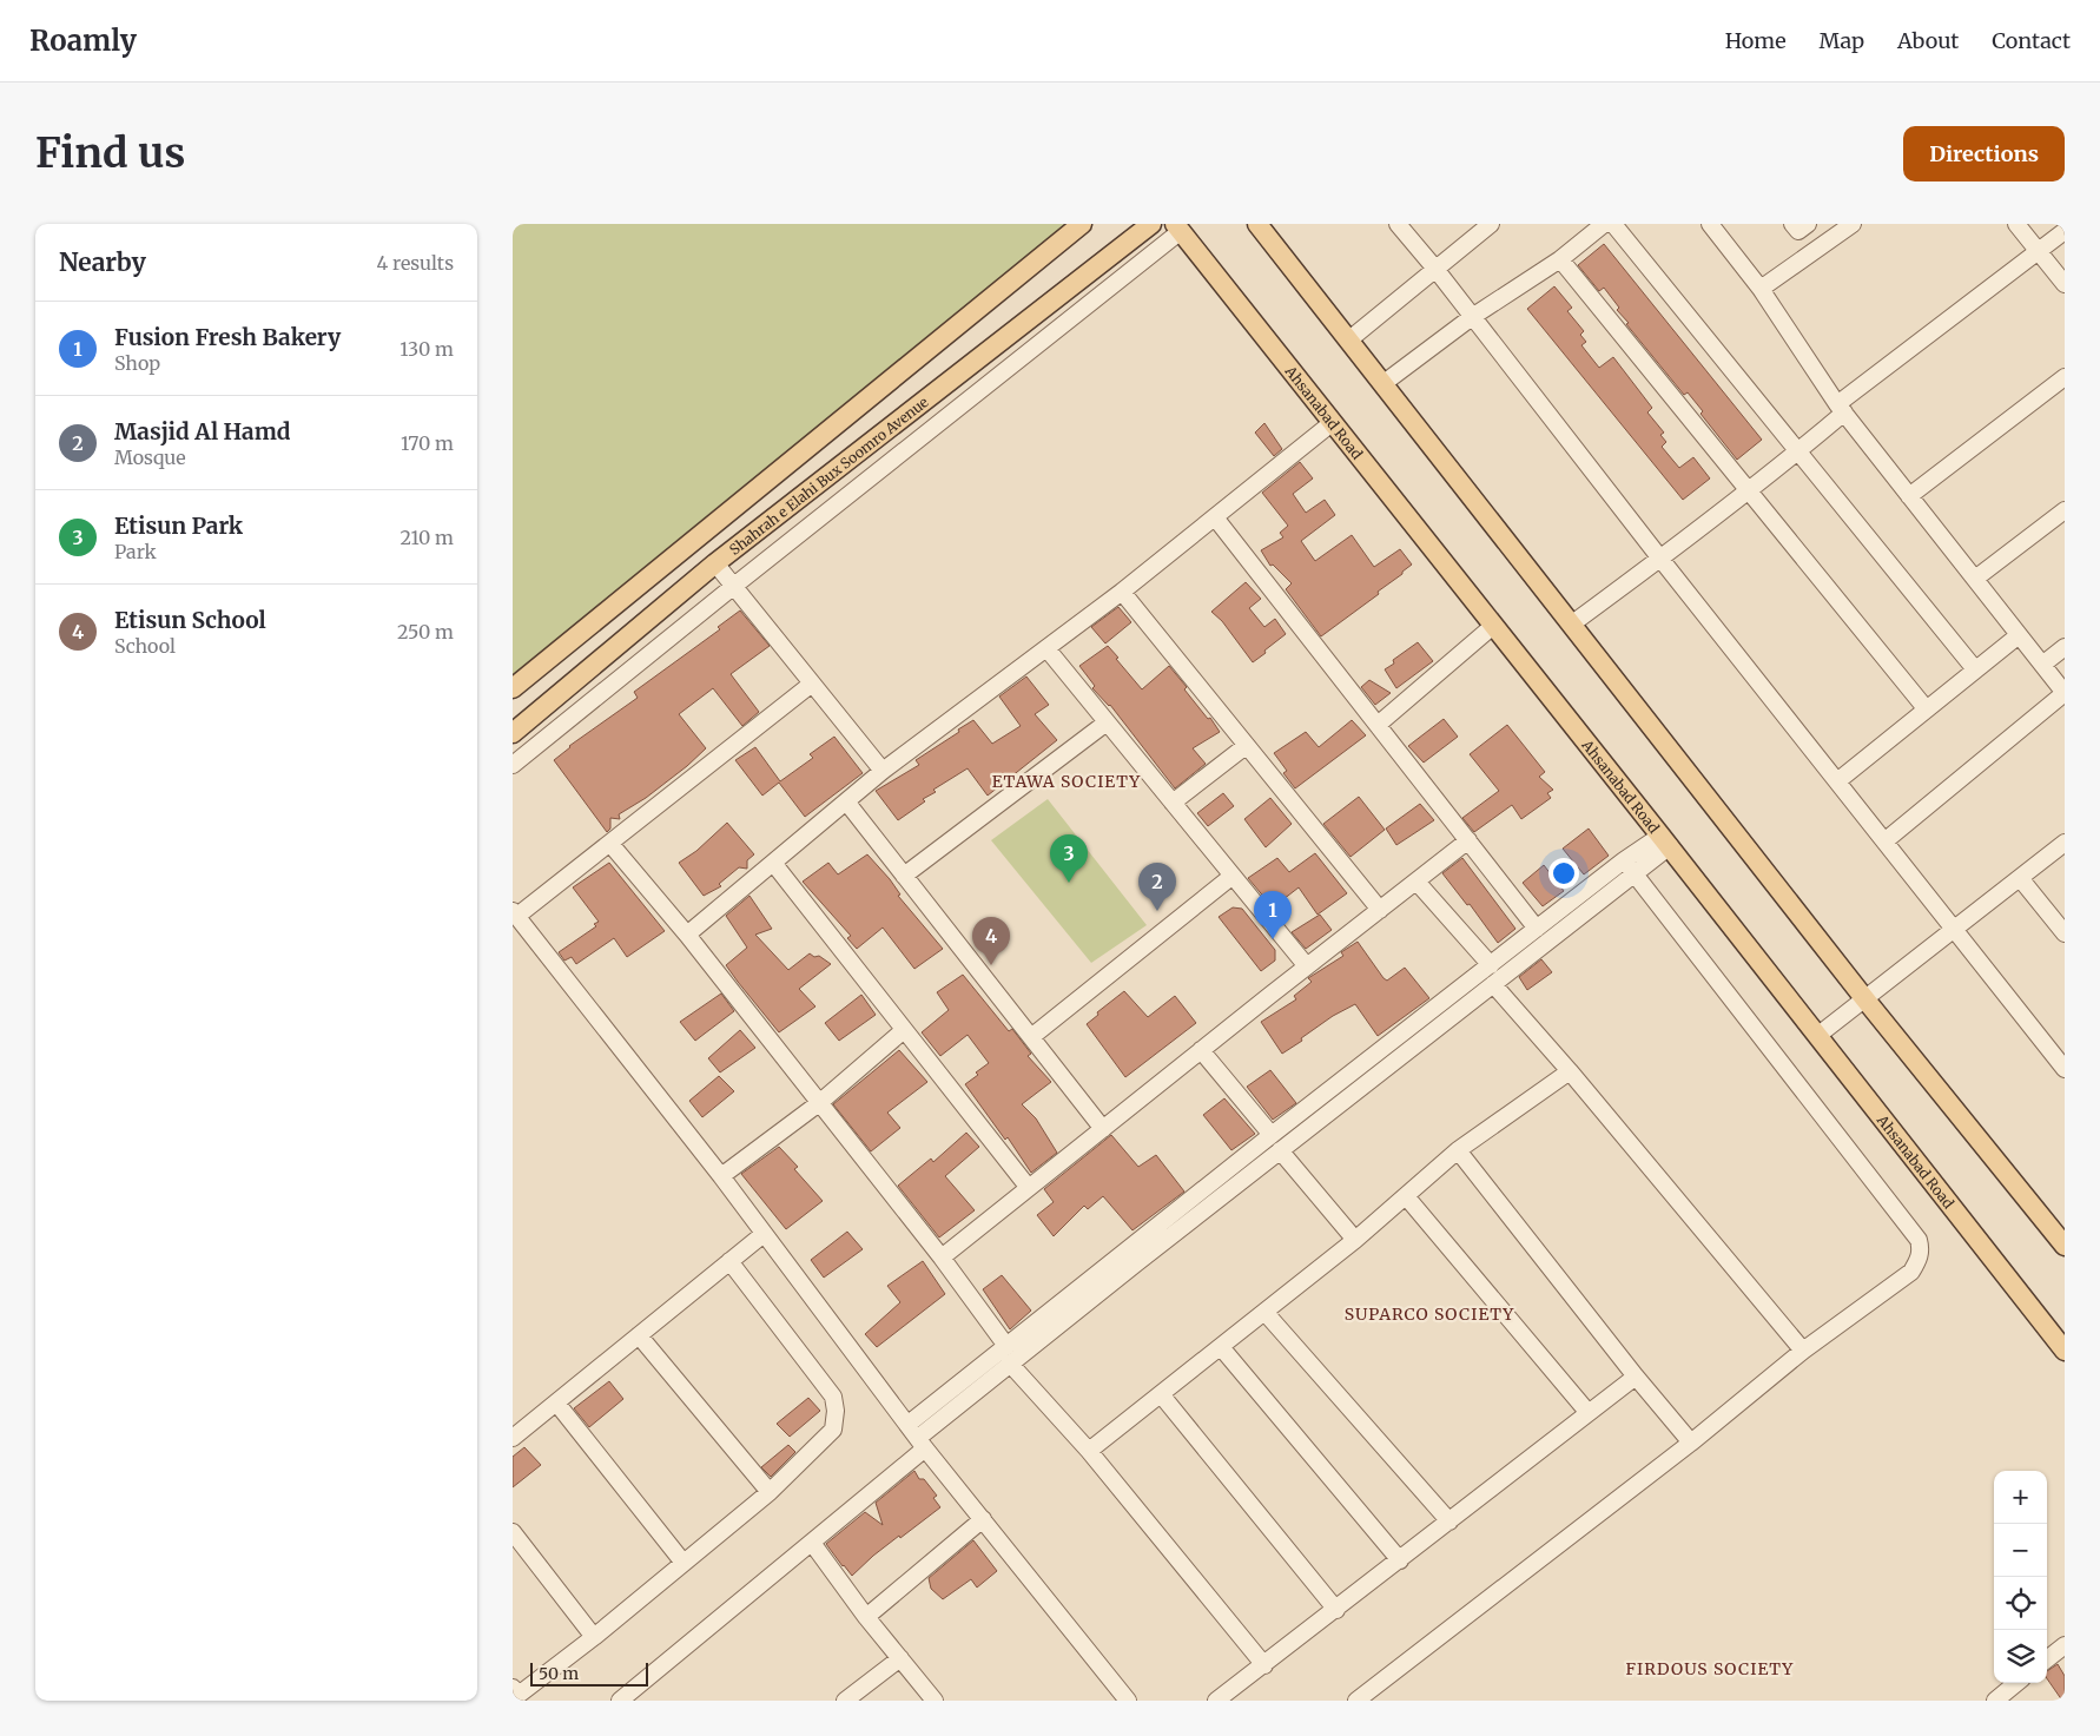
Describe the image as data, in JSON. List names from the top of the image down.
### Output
{
  "streets": {
    "main road": ["Ahsanabad Road", "Shahrah e Elahi Bux Soomro Avenue"]
  },
  "districts": ["ETAWA SOCIETY", "SUPARCO SOCIETY", "FIRDOUS SOCIETY"],
  "scale_bar": "50 m",
  "page": {
    "header": "Roamly",
    "nav": [
      "Home",
      "Map",
      "About",
      "Contact"
    ],
    "buttons": "Directions",
    "title": "Find us",
    "heading": ["Nearby", "4 results"],
    "list": [
      {
        "mark": "1",
        "name": "Fusion Fresh Bakery",
        "note": "Shop",
        "value": "130 m"
      },
      {
        "mark": "2",
        "name": "Masjid Al Hamd",
        "note": "Mosque",
        "value": "170 m"
      },
      {
        "mark": "3",
        "name": "Etisun Park",
        "note": "Park",
        "value": "210 m"
      },
      {
        "mark": "4",
        "name": "Etisun School",
        "note": "School",
        "value": "250 m"
      }
    ],
    "pins": [
      "3",
      "2",
      "1",
      "4"
    ],
    "map_buttons": ["+", "−"],
    "scale": "50 m"
  }
}
